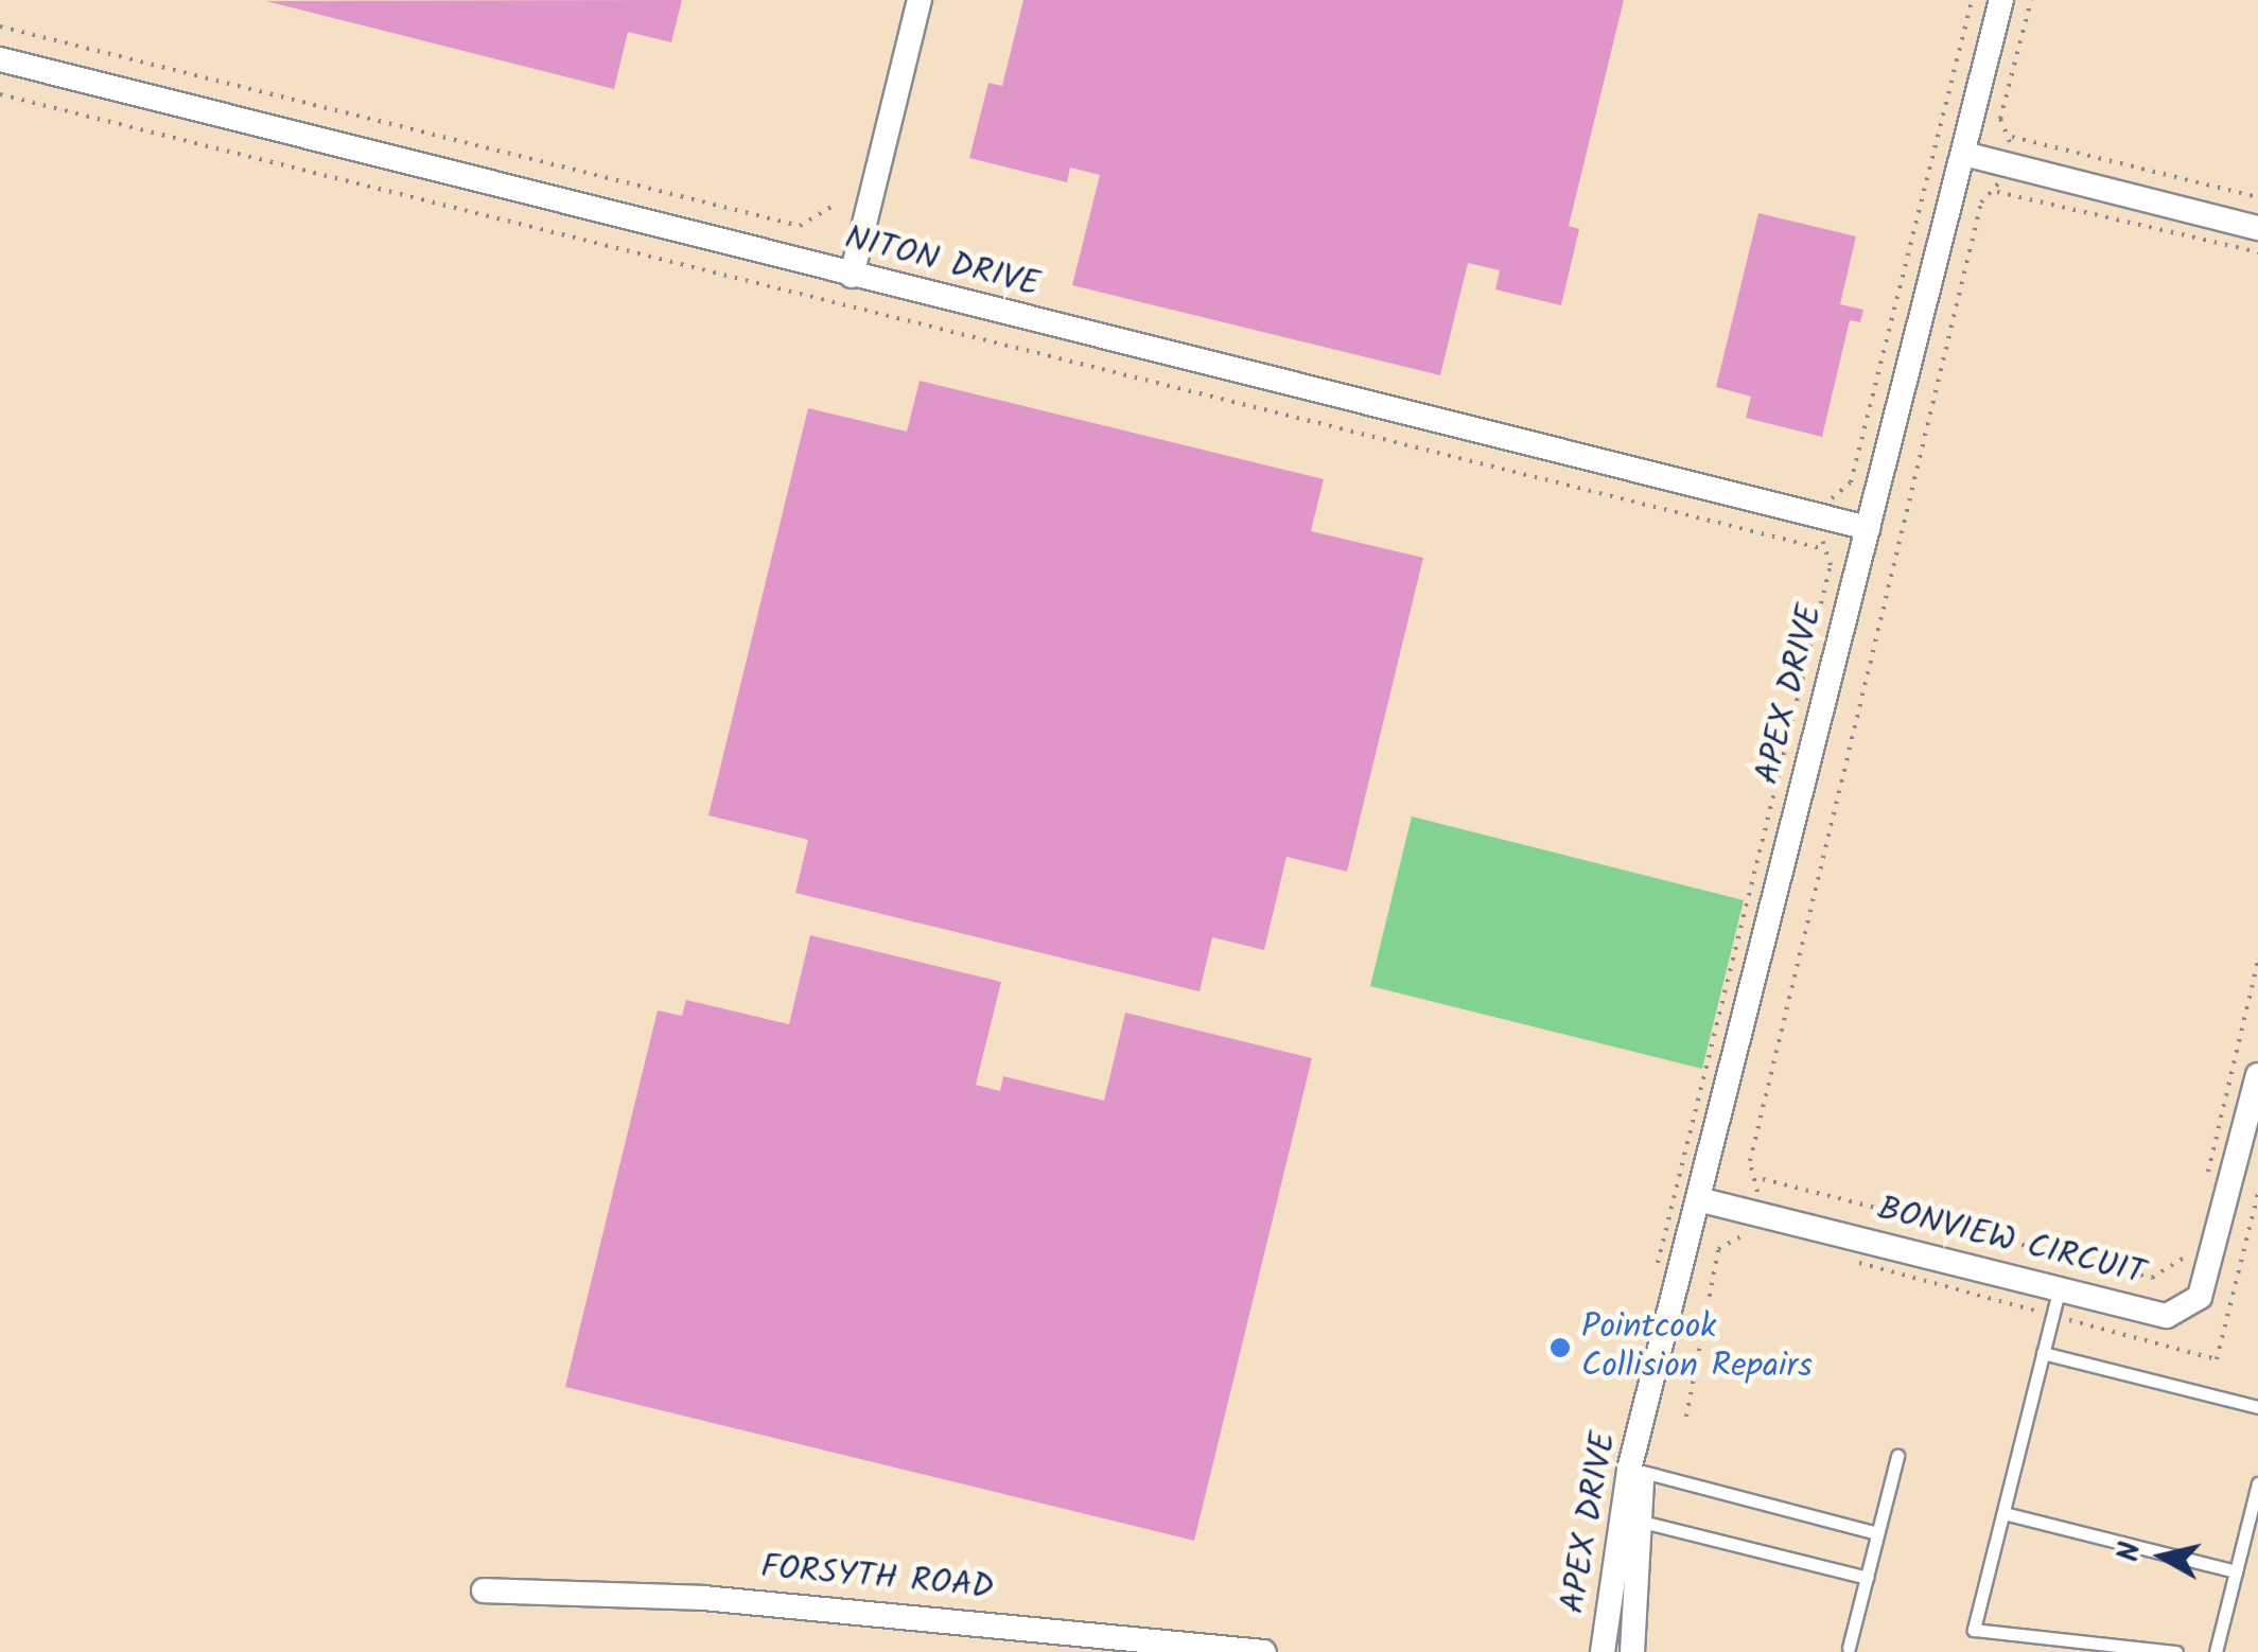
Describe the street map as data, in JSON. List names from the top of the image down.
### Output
{
  "streets": {
    "street": [
      "NITON DRIVE",
      "APEX DRIVE",
      "BONVIEW CIRCUIT",
      "FORSYTH ROAD"
    ]
  },
  "crossings": [
    ["NITON DRIVE", "APEX DRIVE"],
    ["APEX DRIVE", "BONVIEW CIRCUIT"]
  ],
  "places": ["Pointcook Collision Repairs"],
  "north": "left"
}
